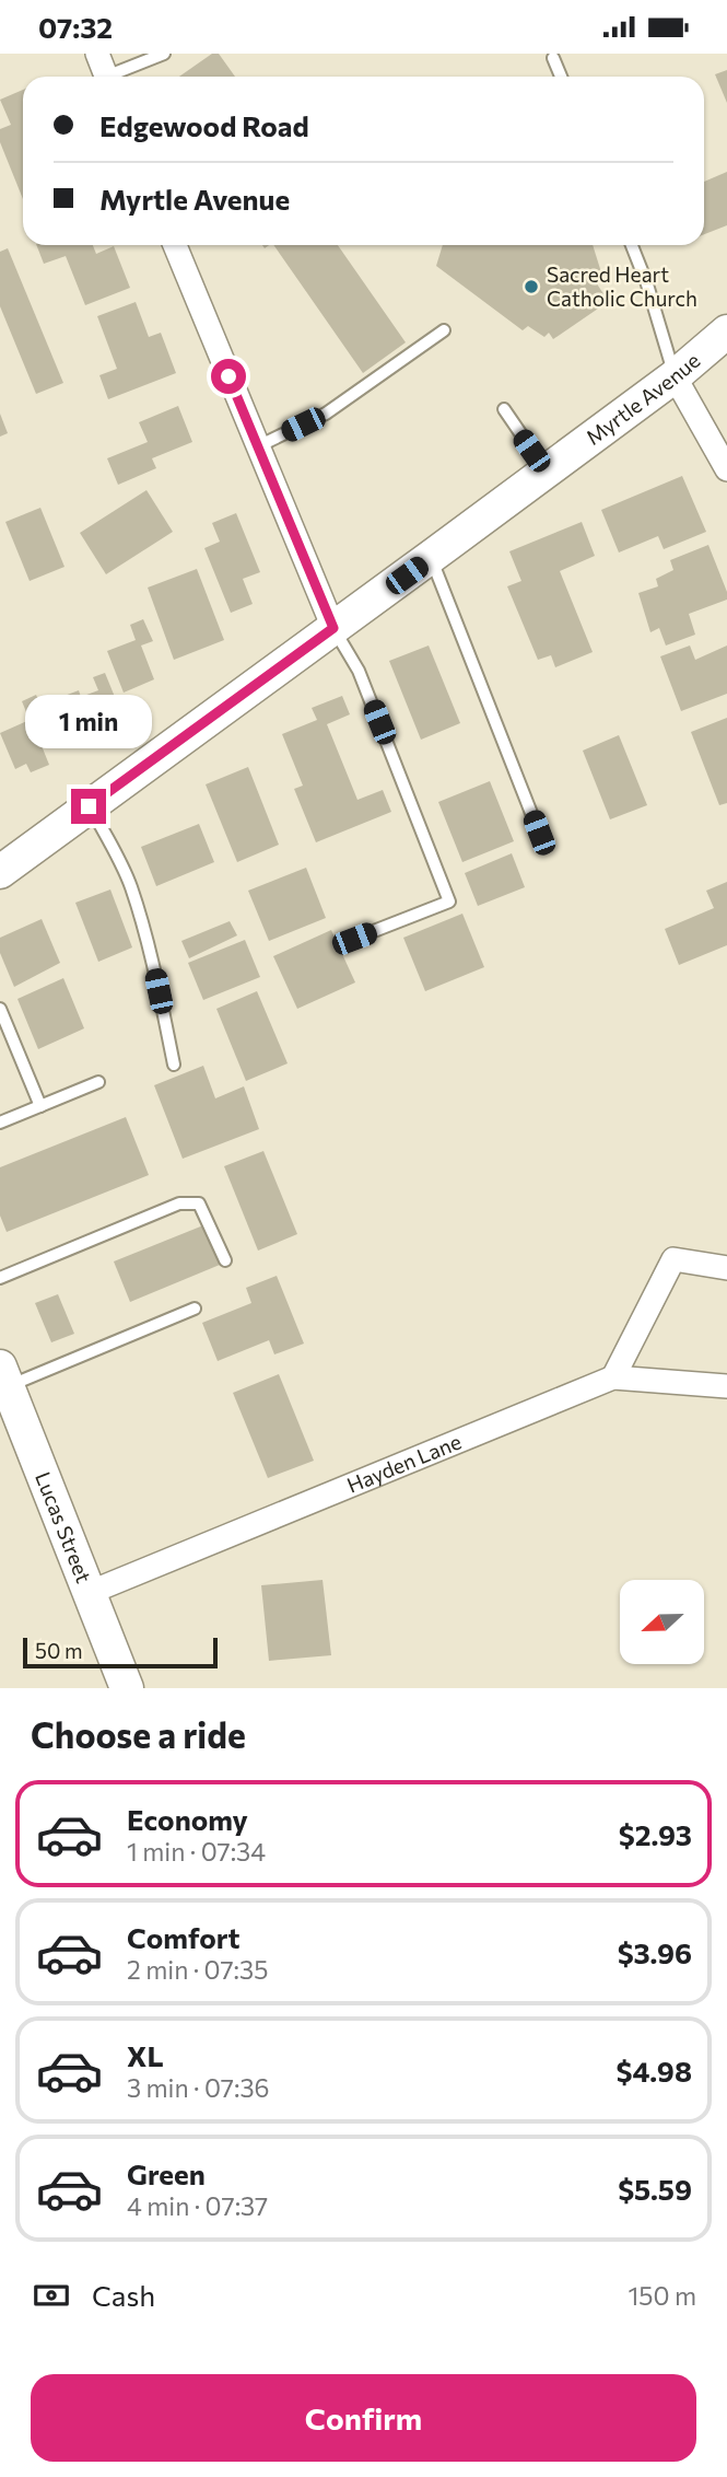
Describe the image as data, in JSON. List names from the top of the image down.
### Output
{
  "streets": {
    "main road": ["Myrtle Avenue", "Lucas Street"],
    "street": ["Hayden Lane"]
  },
  "crossings": [
    ["Hayden Lane", "Lucas Street"]
  ],
  "places": ["Sacred Heart Catholic Church"],
  "scale_bar": "50 m",
  "north": "left",
  "page": {
    "status": "07:32",
    "banner": ["Edgewood Road", "Myrtle Avenue"],
    "bubble": "1 min",
    "scale": "50 m",
    "heading": "Choose a ride",
    "list": [
      {
        "name": "Economy",
        "note": "1 min · 07:34",
        "value": "$2.93"
      },
      {
        "name": "Comfort",
        "note": "2 min · 07:35",
        "value": "$3.96"
      },
      {
        "name": "XL",
        "note": "3 min · 07:36",
        "value": "$4.98"
      },
      {
        "name": "Green",
        "note": "4 min · 07:37",
        "value": "$5.59"
      }
    ],
    "pay": ["Cash", "150 m"],
    "buttons": "Confirm"
  }
}
